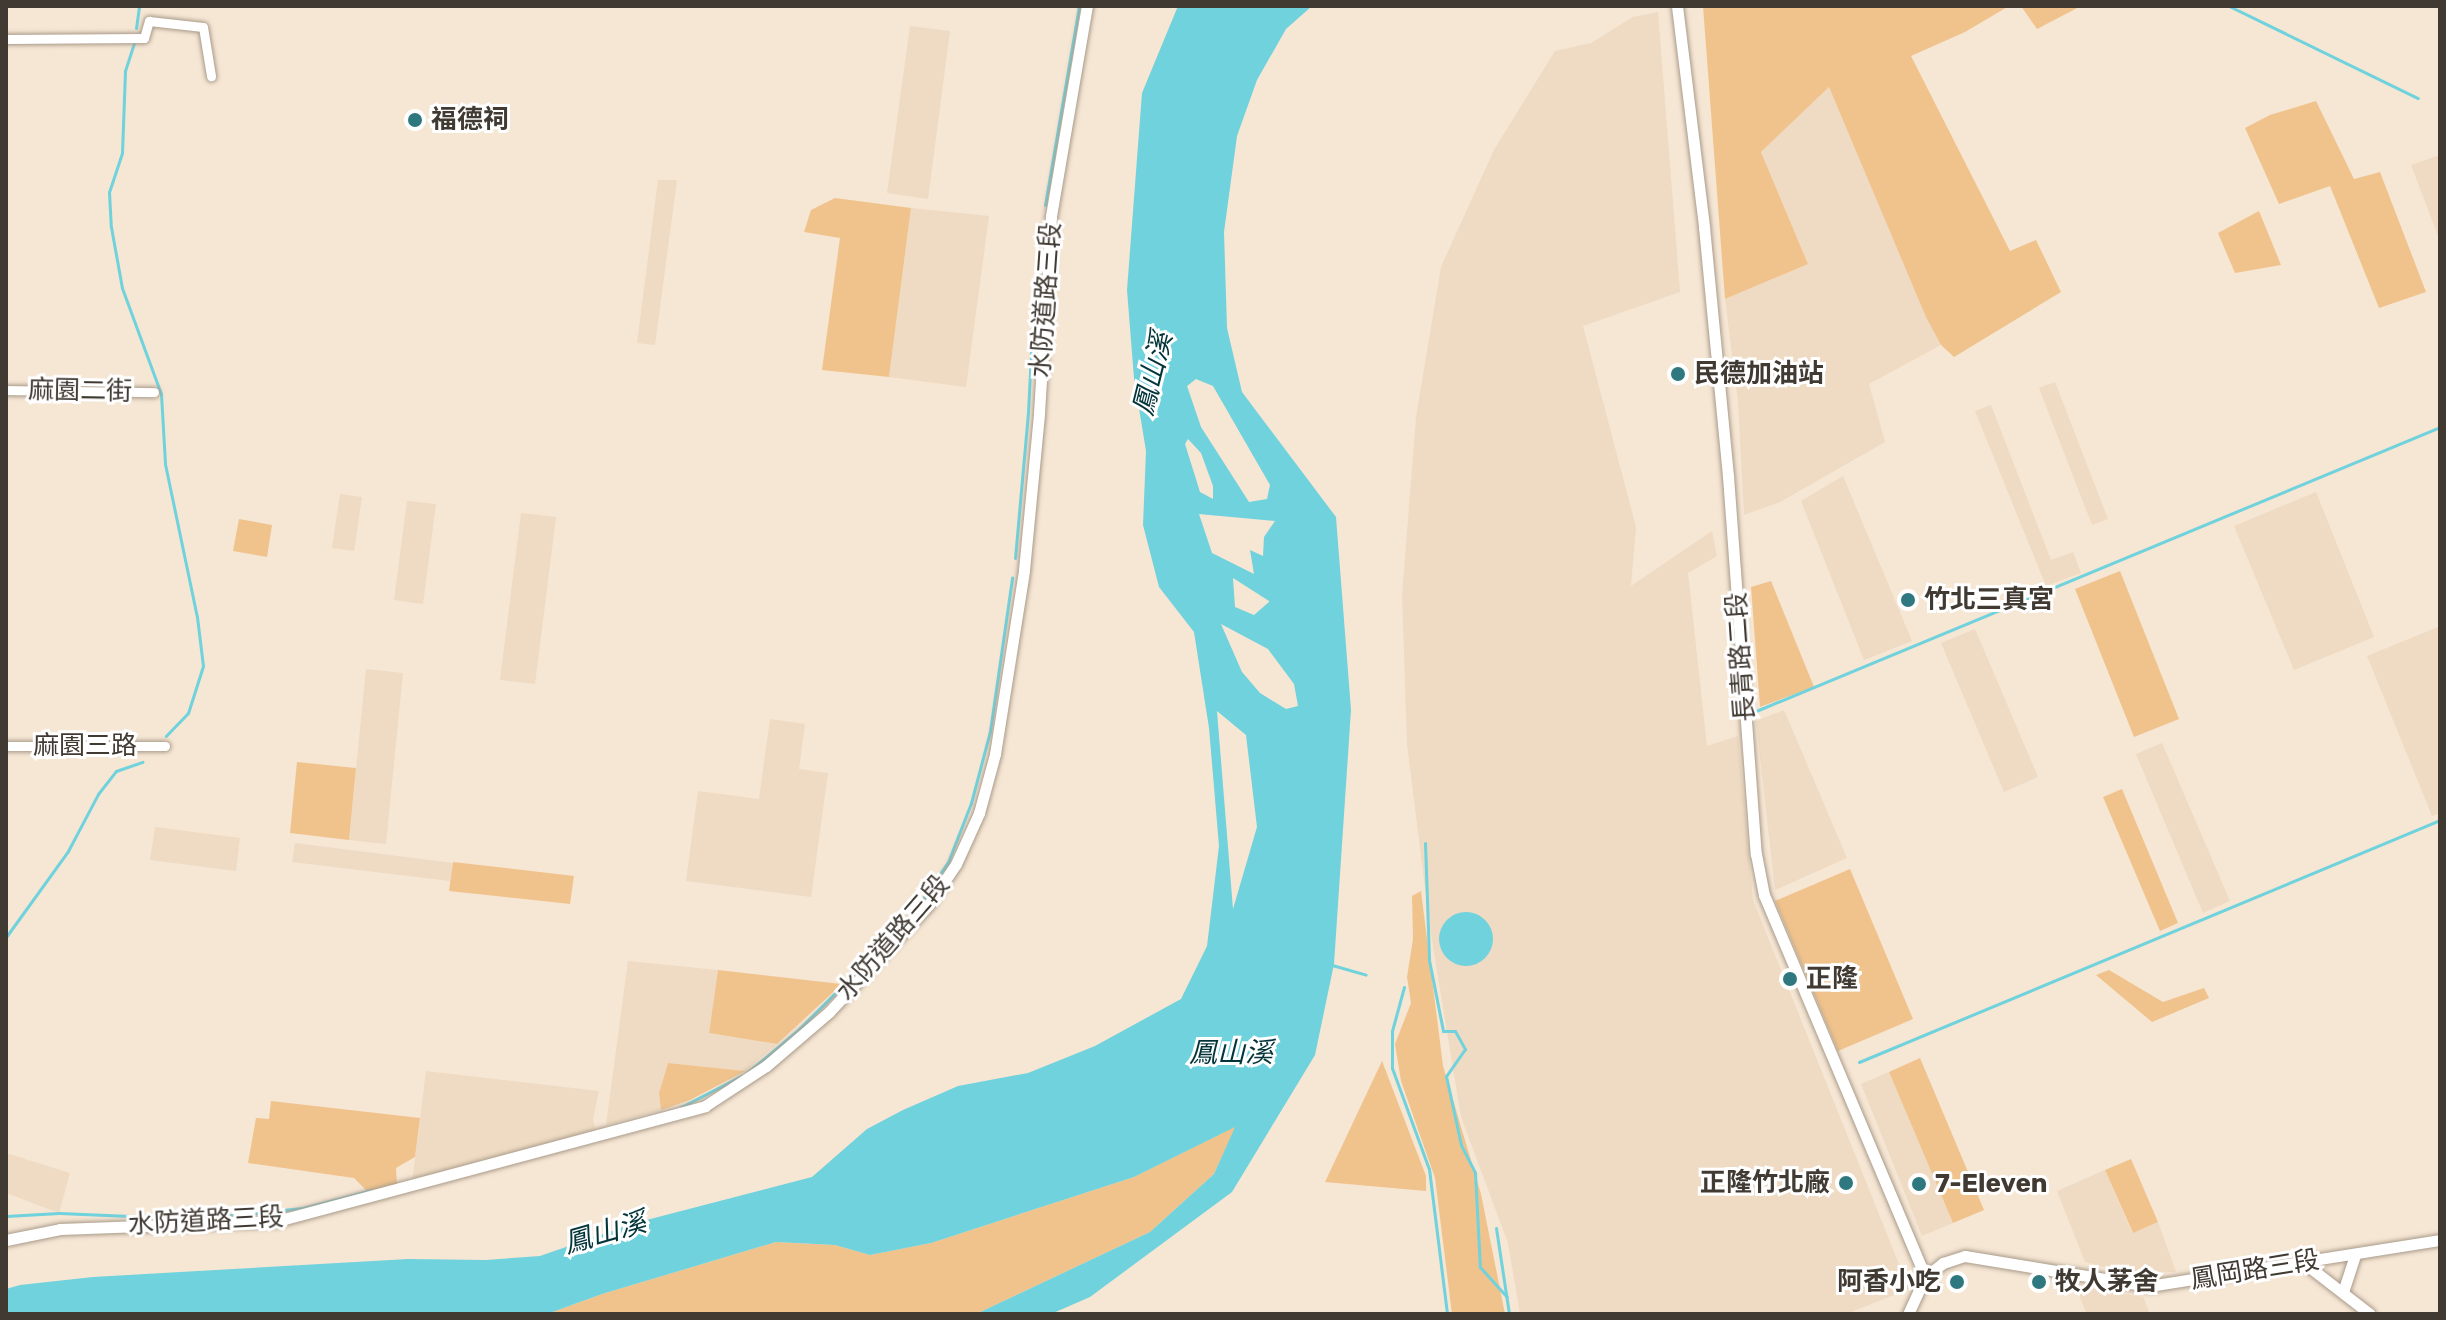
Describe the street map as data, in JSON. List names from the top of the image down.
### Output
{
  "streets": {
    "street": [
      "水防道路三段",
      "麻園二街",
      "長青路二段",
      "麻園三路",
      "鳳岡路三段"
    ]
  },
  "crossings": [
    ["長青路二段", "鳳岡路三段"]
  ],
  "water": ["鳳山溪"],
  "places": [
    "福德祠",
    "民德加油站",
    "竹北三真宮",
    "正隆",
    "正隆竹北廠",
    "7-Eleven",
    "阿香小吃",
    "牧人茅舍"
  ]
}
